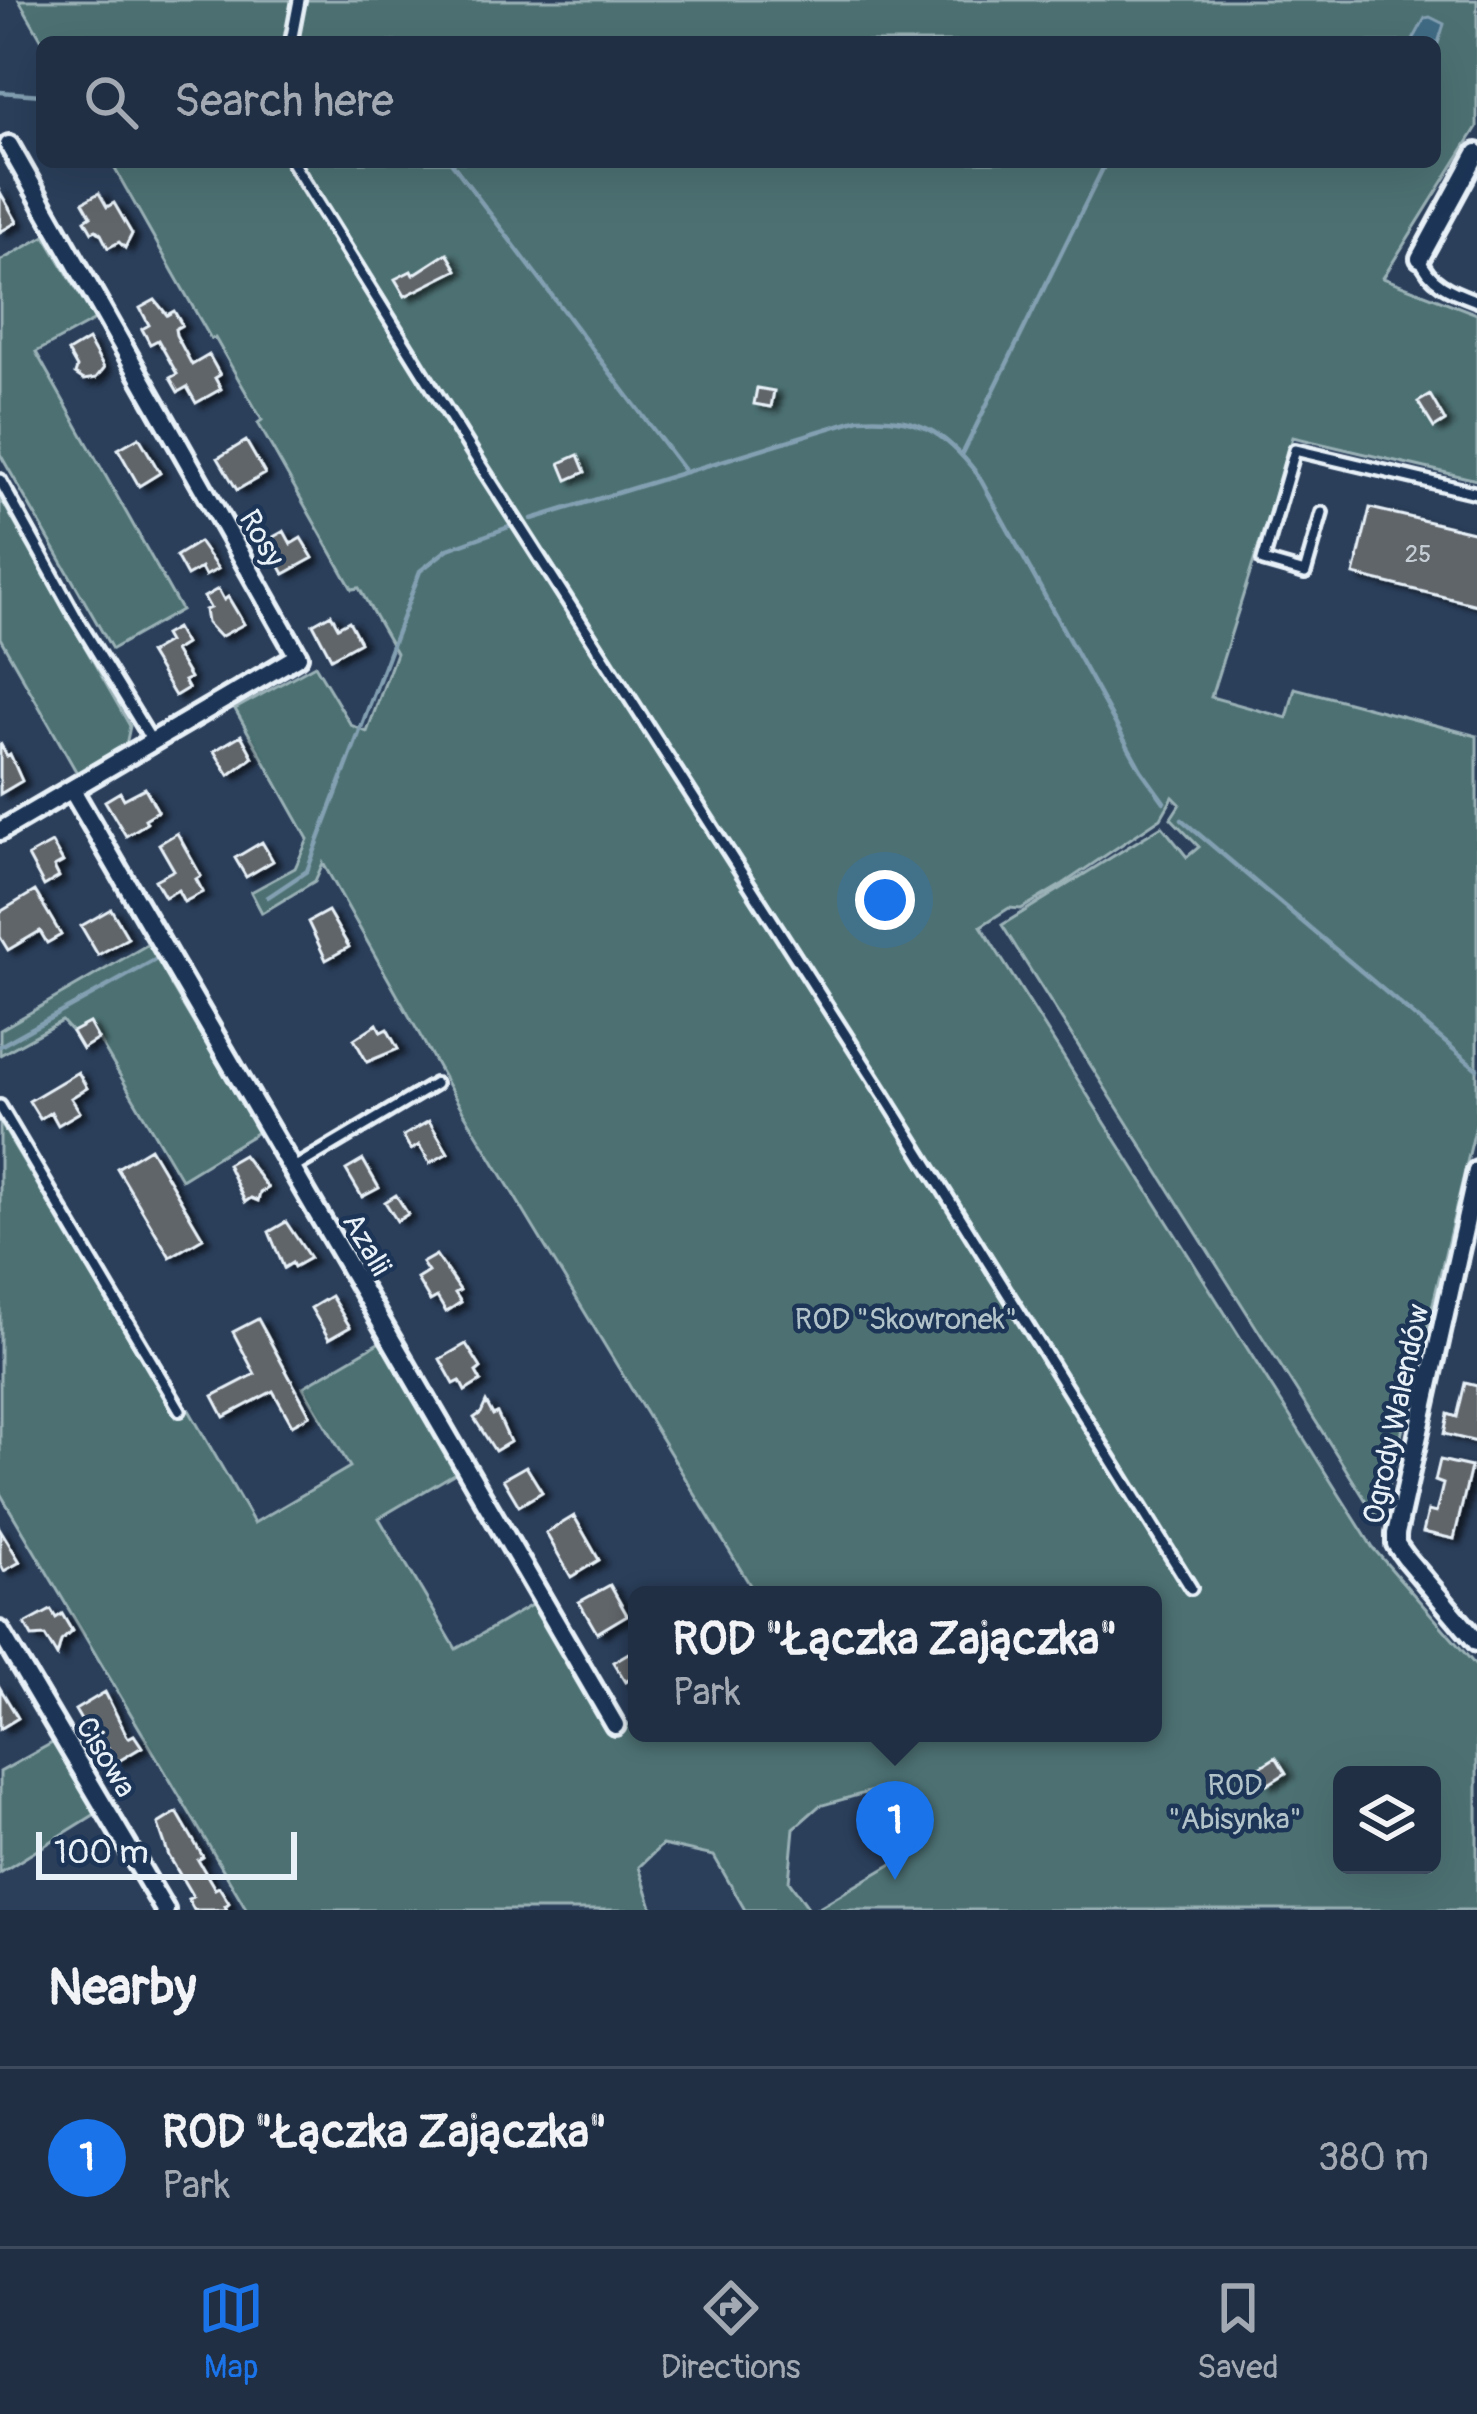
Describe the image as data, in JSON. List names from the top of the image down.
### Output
{
  "streets": {
    "street": [
      "Rosy",
      "Azalii",
      "Ogrody Walendów",
      "Cisowa"
    ]
  },
  "crossings": [
    ["Rosy", "Azalii"]
  ],
  "parks": ["ROD \"Skowronek\"", "ROD \"Abisynka\""],
  "house_numbers": ["25"],
  "scale_bar": "100 m",
  "page": {
    "search": "Search here",
    "popup": ["ROD \"Łączka Zajączka\"", "Park"],
    "pins": "1",
    "scale": "100 m",
    "heading": "Nearby",
    "list": [
      {
        "mark": "1",
        "name": "ROD \"Łączka Zajączka\"",
        "note": "Park",
        "value": "380 m"
      }
    ],
    "nav": ["Map", "Directions", "Saved"]
  }
}
